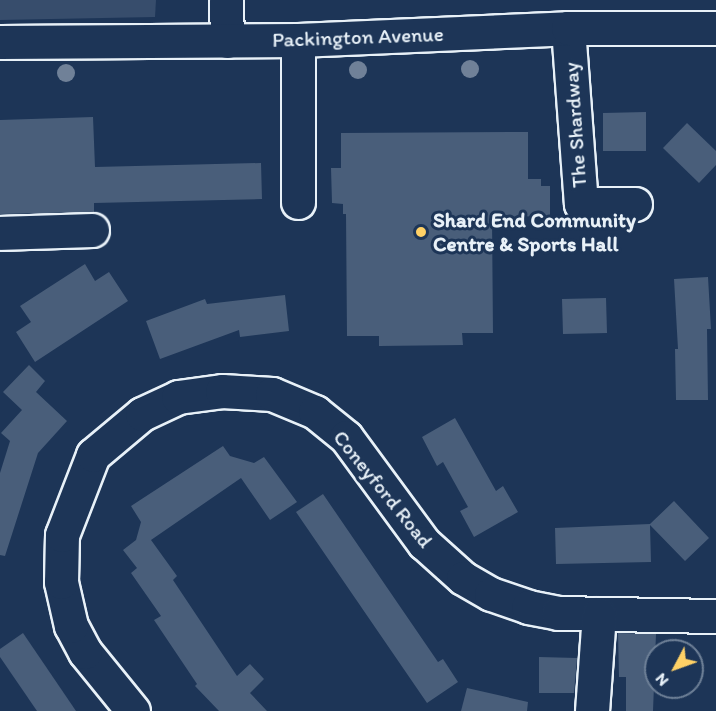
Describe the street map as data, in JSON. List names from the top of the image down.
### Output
{
  "streets": {
    "street": ["Packington Avenue", "The Shardway", "Coneyford Road"]
  },
  "crossings": [
    ["Packington Avenue", "The Shardway"]
  ],
  "places": ["Shard End Community Centre & Sports Hall"],
  "north": "bottom left"
}
